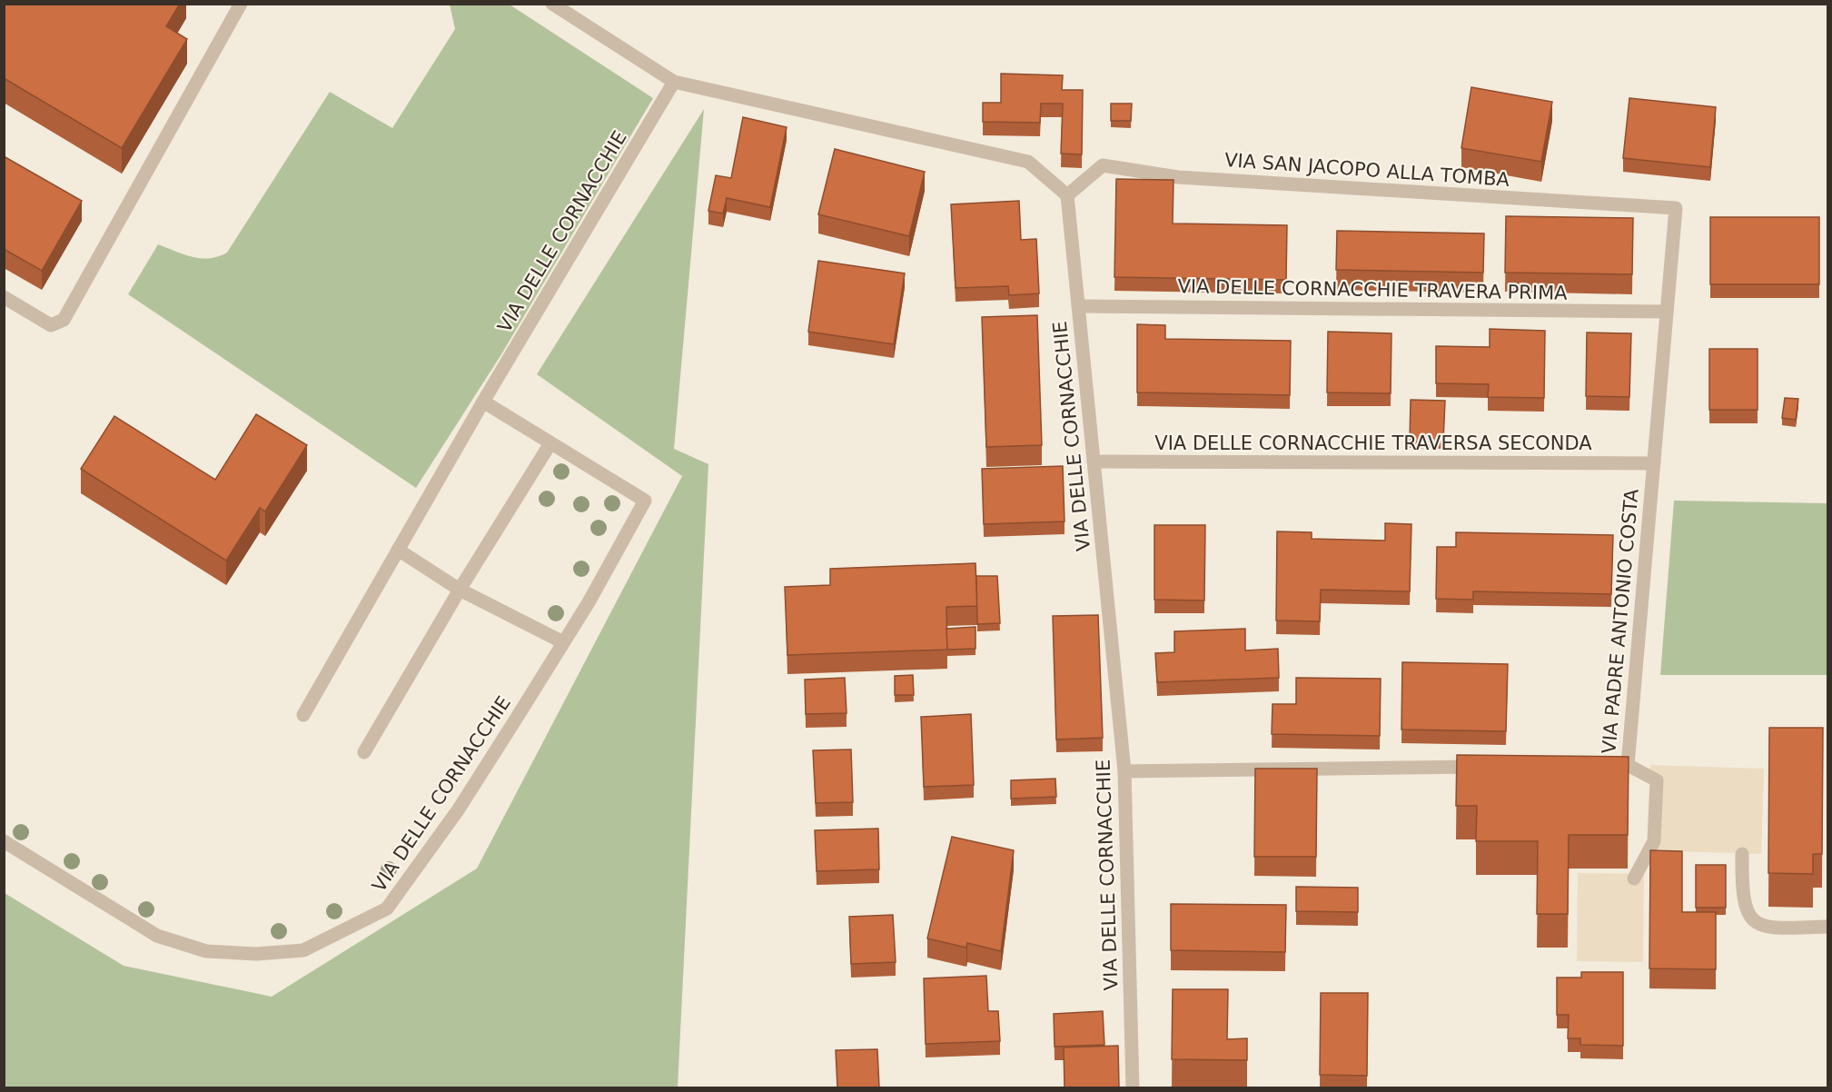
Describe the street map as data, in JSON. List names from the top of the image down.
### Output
{
  "streets": {
    "street": [
      "VIA SAN JACOPO ALLA TOMBA",
      "VIA DELLE CORNACCHIE",
      "VIA DELLE CORNACCHIE TRAVERA PRIMA",
      "VIA DELLE CORNACCHIE TRAVERSA SECONDA",
      "VIA PADRE ANTONIO COSTA"
    ]
  },
  "crossings": [
    ["VIA SAN JACOPO ALLA TOMBA", "VIA DELLE CORNACCHIE"],
    ["VIA SAN JACOPO ALLA TOMBA", "VIA PADRE ANTONIO COSTA"],
    ["VIA DELLE CORNACCHIE", "VIA DELLE CORNACCHIE TRAVERA PRIMA"],
    ["VIA DELLE CORNACCHIE", "VIA DELLE CORNACCHIE TRAVERSA SECONDA"],
    ["VIA DELLE CORNACCHIE TRAVERA PRIMA", "VIA PADRE ANTONIO COSTA"],
    ["VIA DELLE CORNACCHIE TRAVERSA SECONDA", "VIA PADRE ANTONIO COSTA"]
  ]
}
